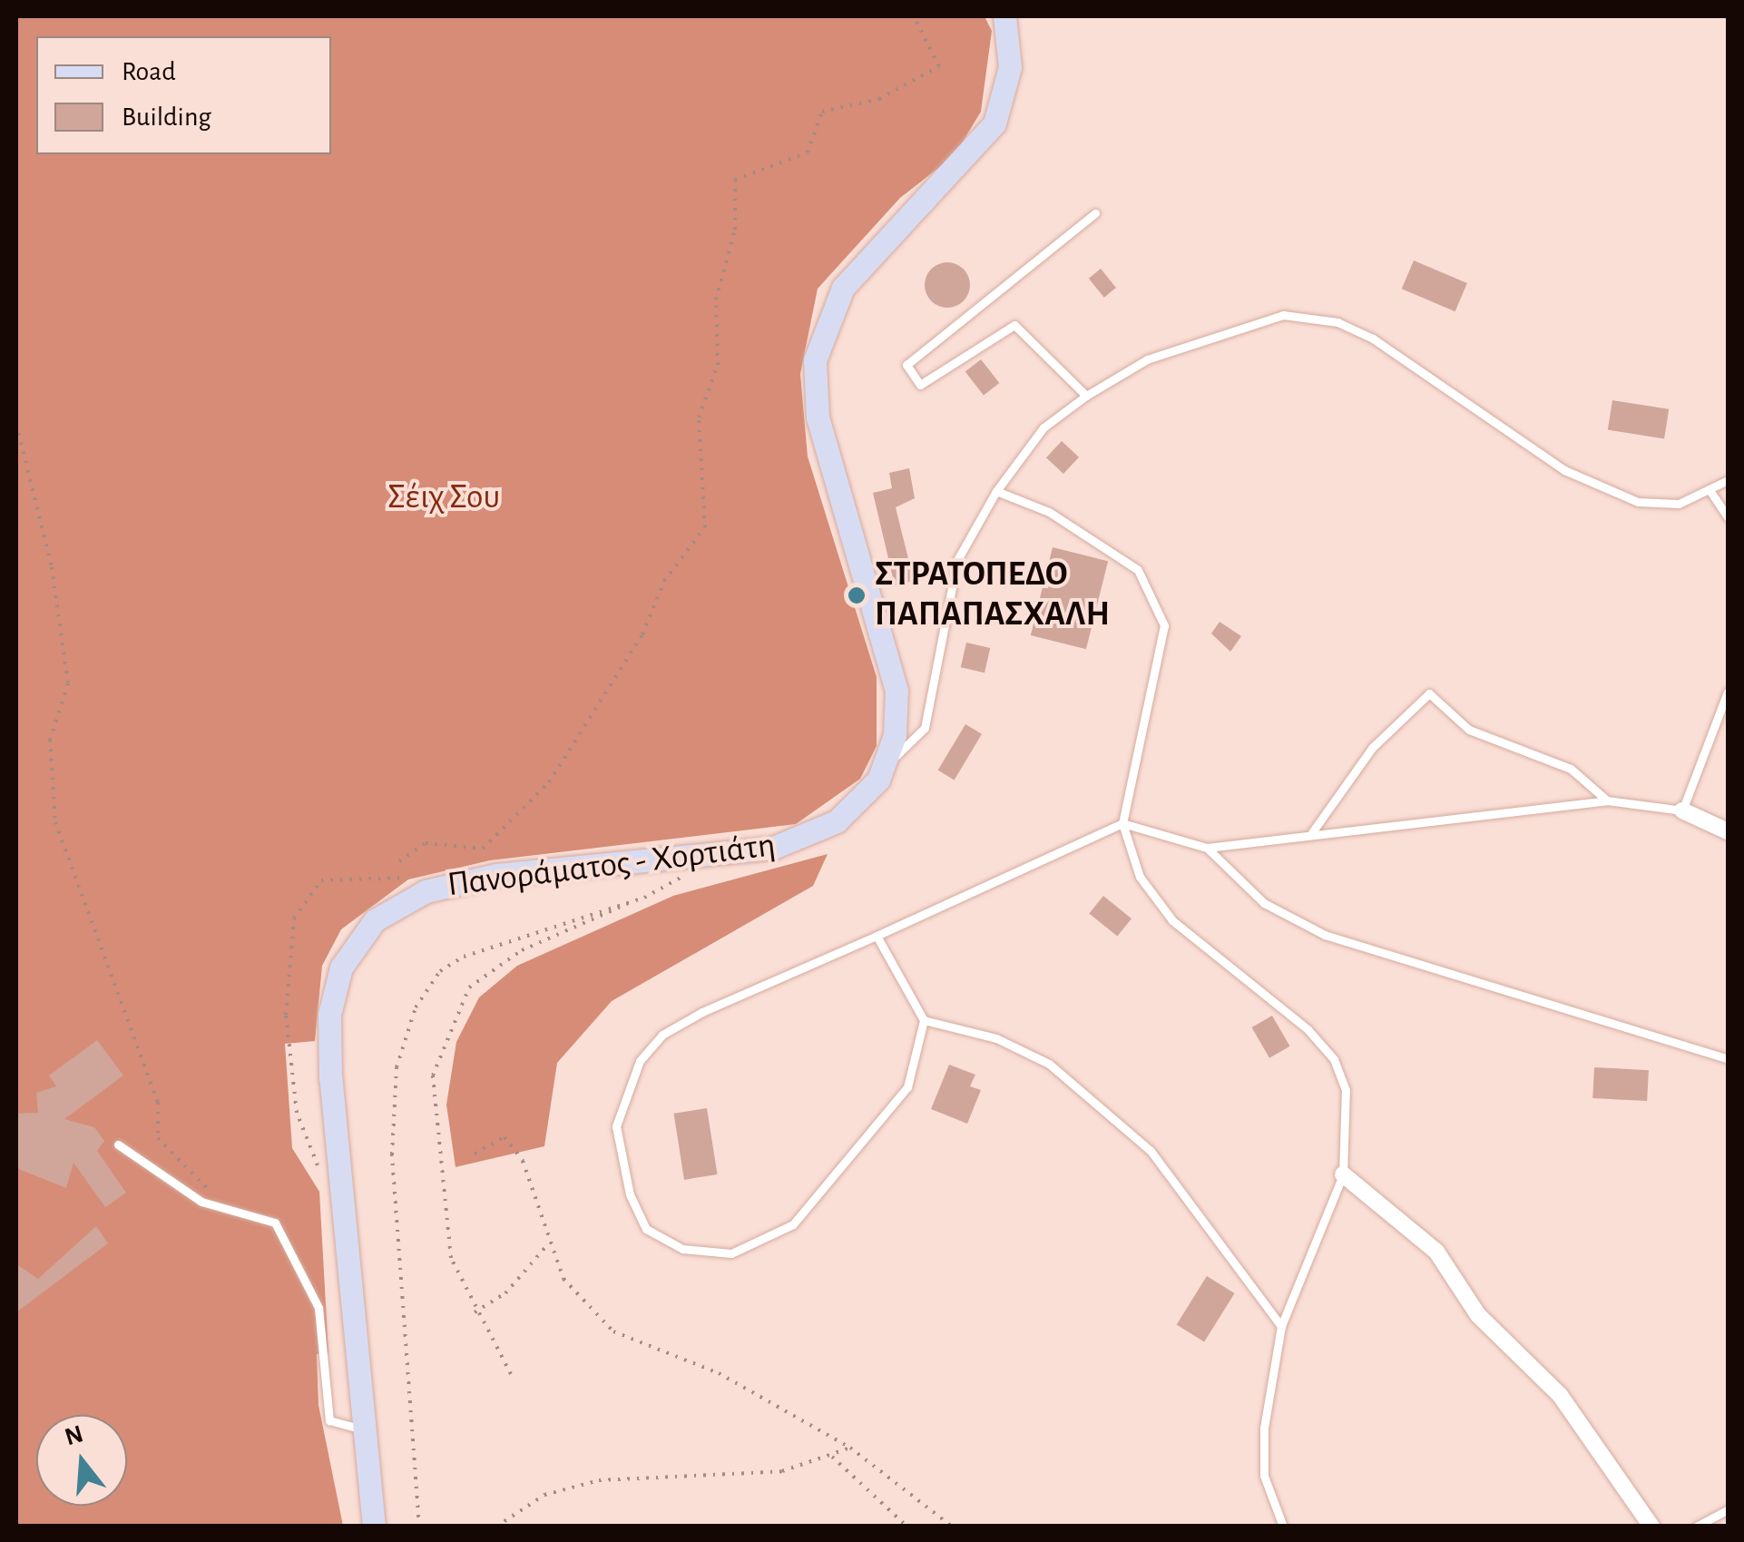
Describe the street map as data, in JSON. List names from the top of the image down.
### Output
{
  "streets": {
    "main road": ["Πανοράματος - Χορτιάτη"]
  },
  "parks": ["Σέιχ Σου"],
  "places": ["ΣΤΡΑΤΟΠΕΔΟ ΠΑΠΑΠΑΣΧΑΛΗ"],
  "legend": ["Road", "Building"],
  "north": "top"
}
